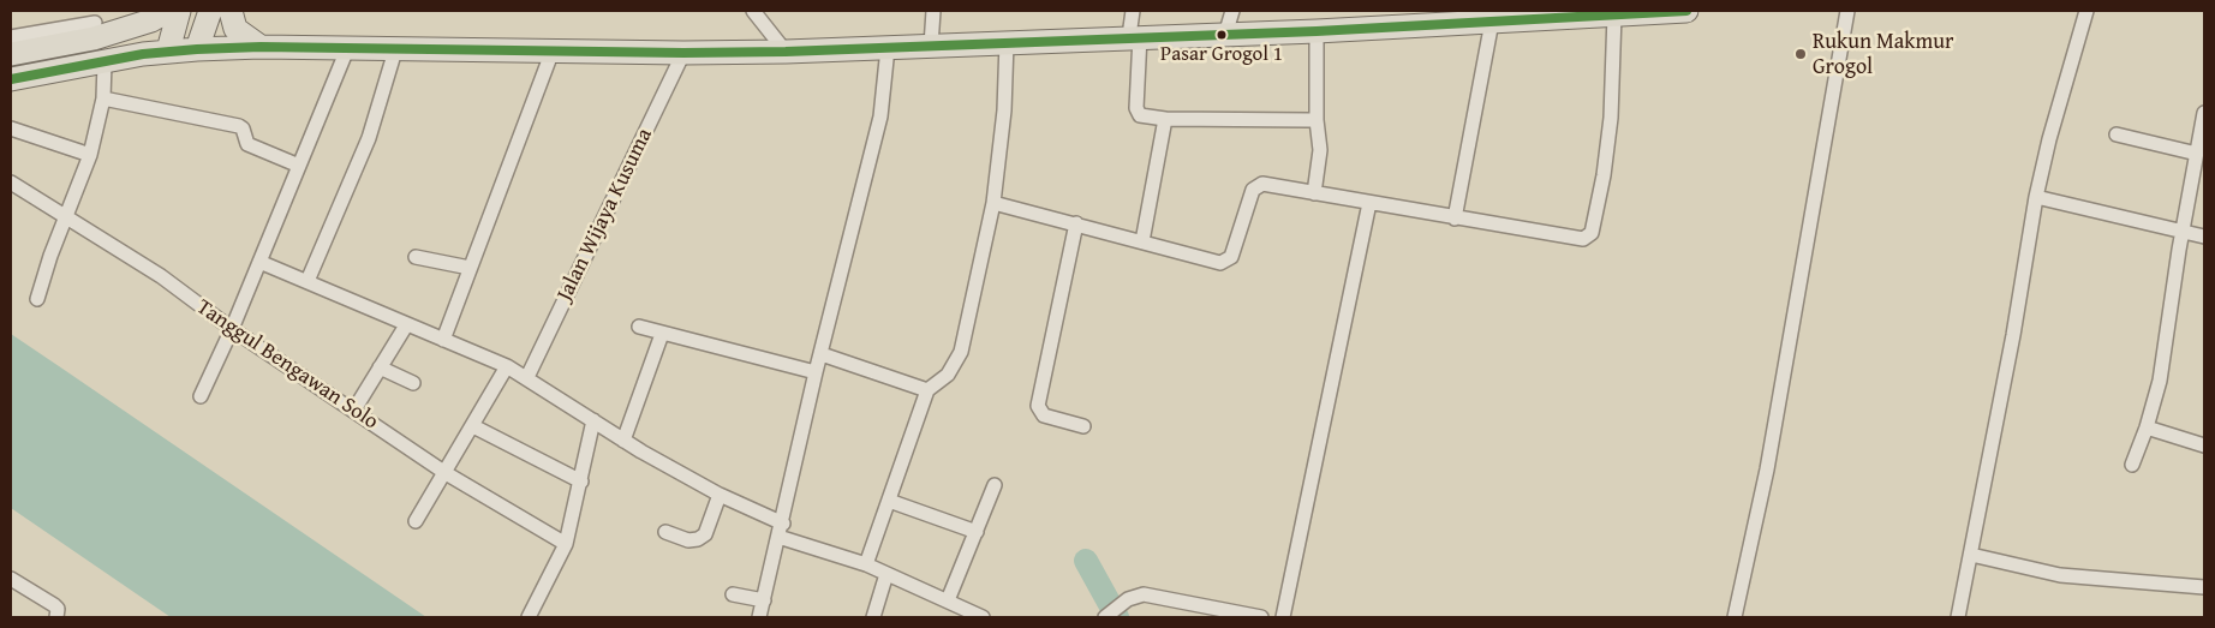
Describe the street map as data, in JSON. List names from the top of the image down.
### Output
{
  "streets": {
    "street": ["Jalan Wijaya Kusuma", "Tanggul Bengawan Solo"]
  },
  "places": ["Pasar Grogol 1", "Rukun Makmur Grogol"]
}
